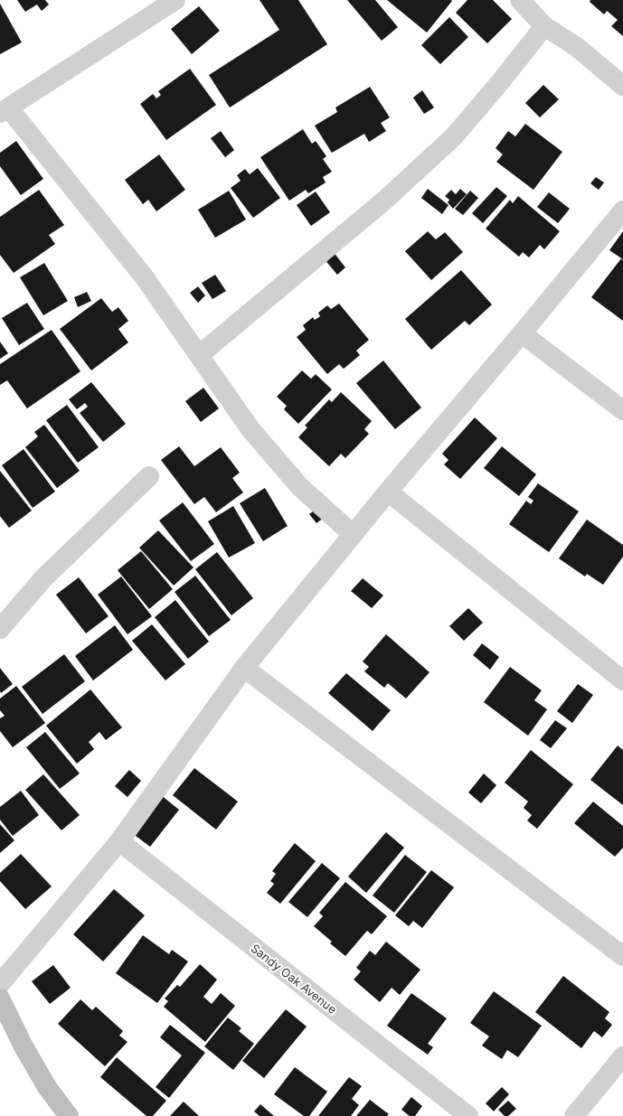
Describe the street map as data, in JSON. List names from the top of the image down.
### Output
{
  "streets": {
    "street": ["Sandy Oak Avenue"]
  }
}
